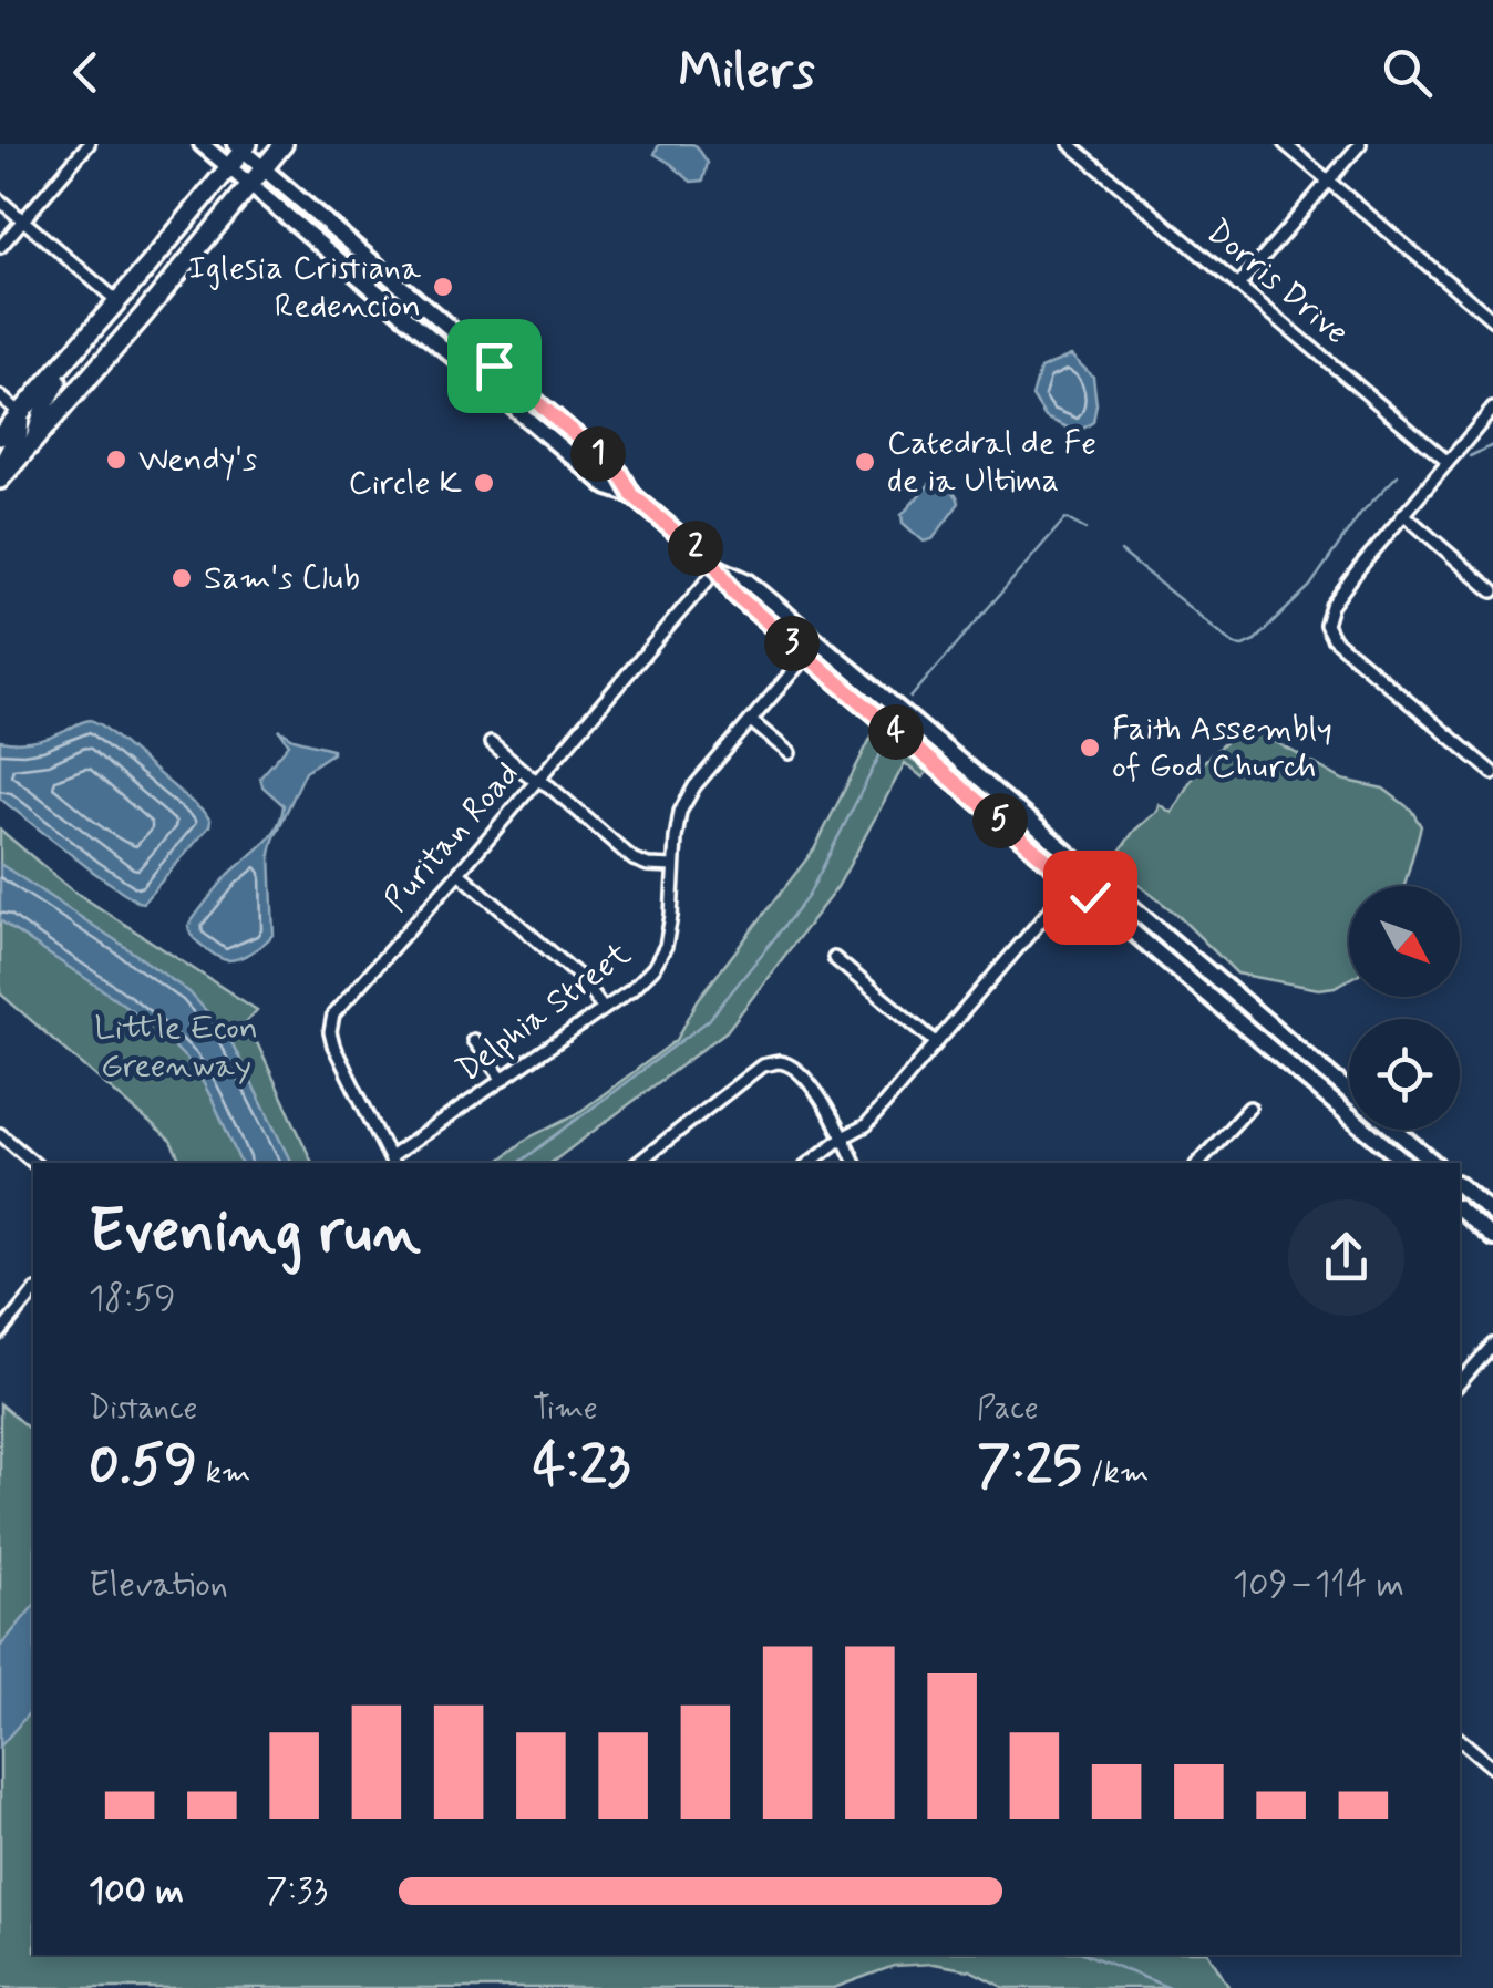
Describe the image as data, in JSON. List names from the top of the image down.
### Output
{
  "streets": {
    "street": ["Dorris Drive", "Puritan Road", "Delphia Street"]
  },
  "crossings": [
    ["Puritan Road", "Delphia Street"]
  ],
  "parks": ["Little Econ Greenway"],
  "places": [
    "Iglesia Cristiana Redencion",
    "Wendy's",
    "Catedral de Fe de ia Ultima",
    "Circle K",
    "Sam's Club",
    "Faith Assembly of God Church"
  ],
  "north": "bottom right",
  "page": {
    "header": "Milers",
    "pins": [
      "1",
      "2",
      "3",
      "4",
      "5"
    ],
    "heading": ["Evening run", "18:59"],
    "stats": [
      ["Distance", "0.59 km"],
      ["Time", "4:23"],
      ["Pace", "7:25 /km"]
    ],
    "chart": ["Elevation", "109–114 m"],
    "list": [
      {
        "name": "100 m",
        "note": "7:33"
      }
    ]
  }
}
